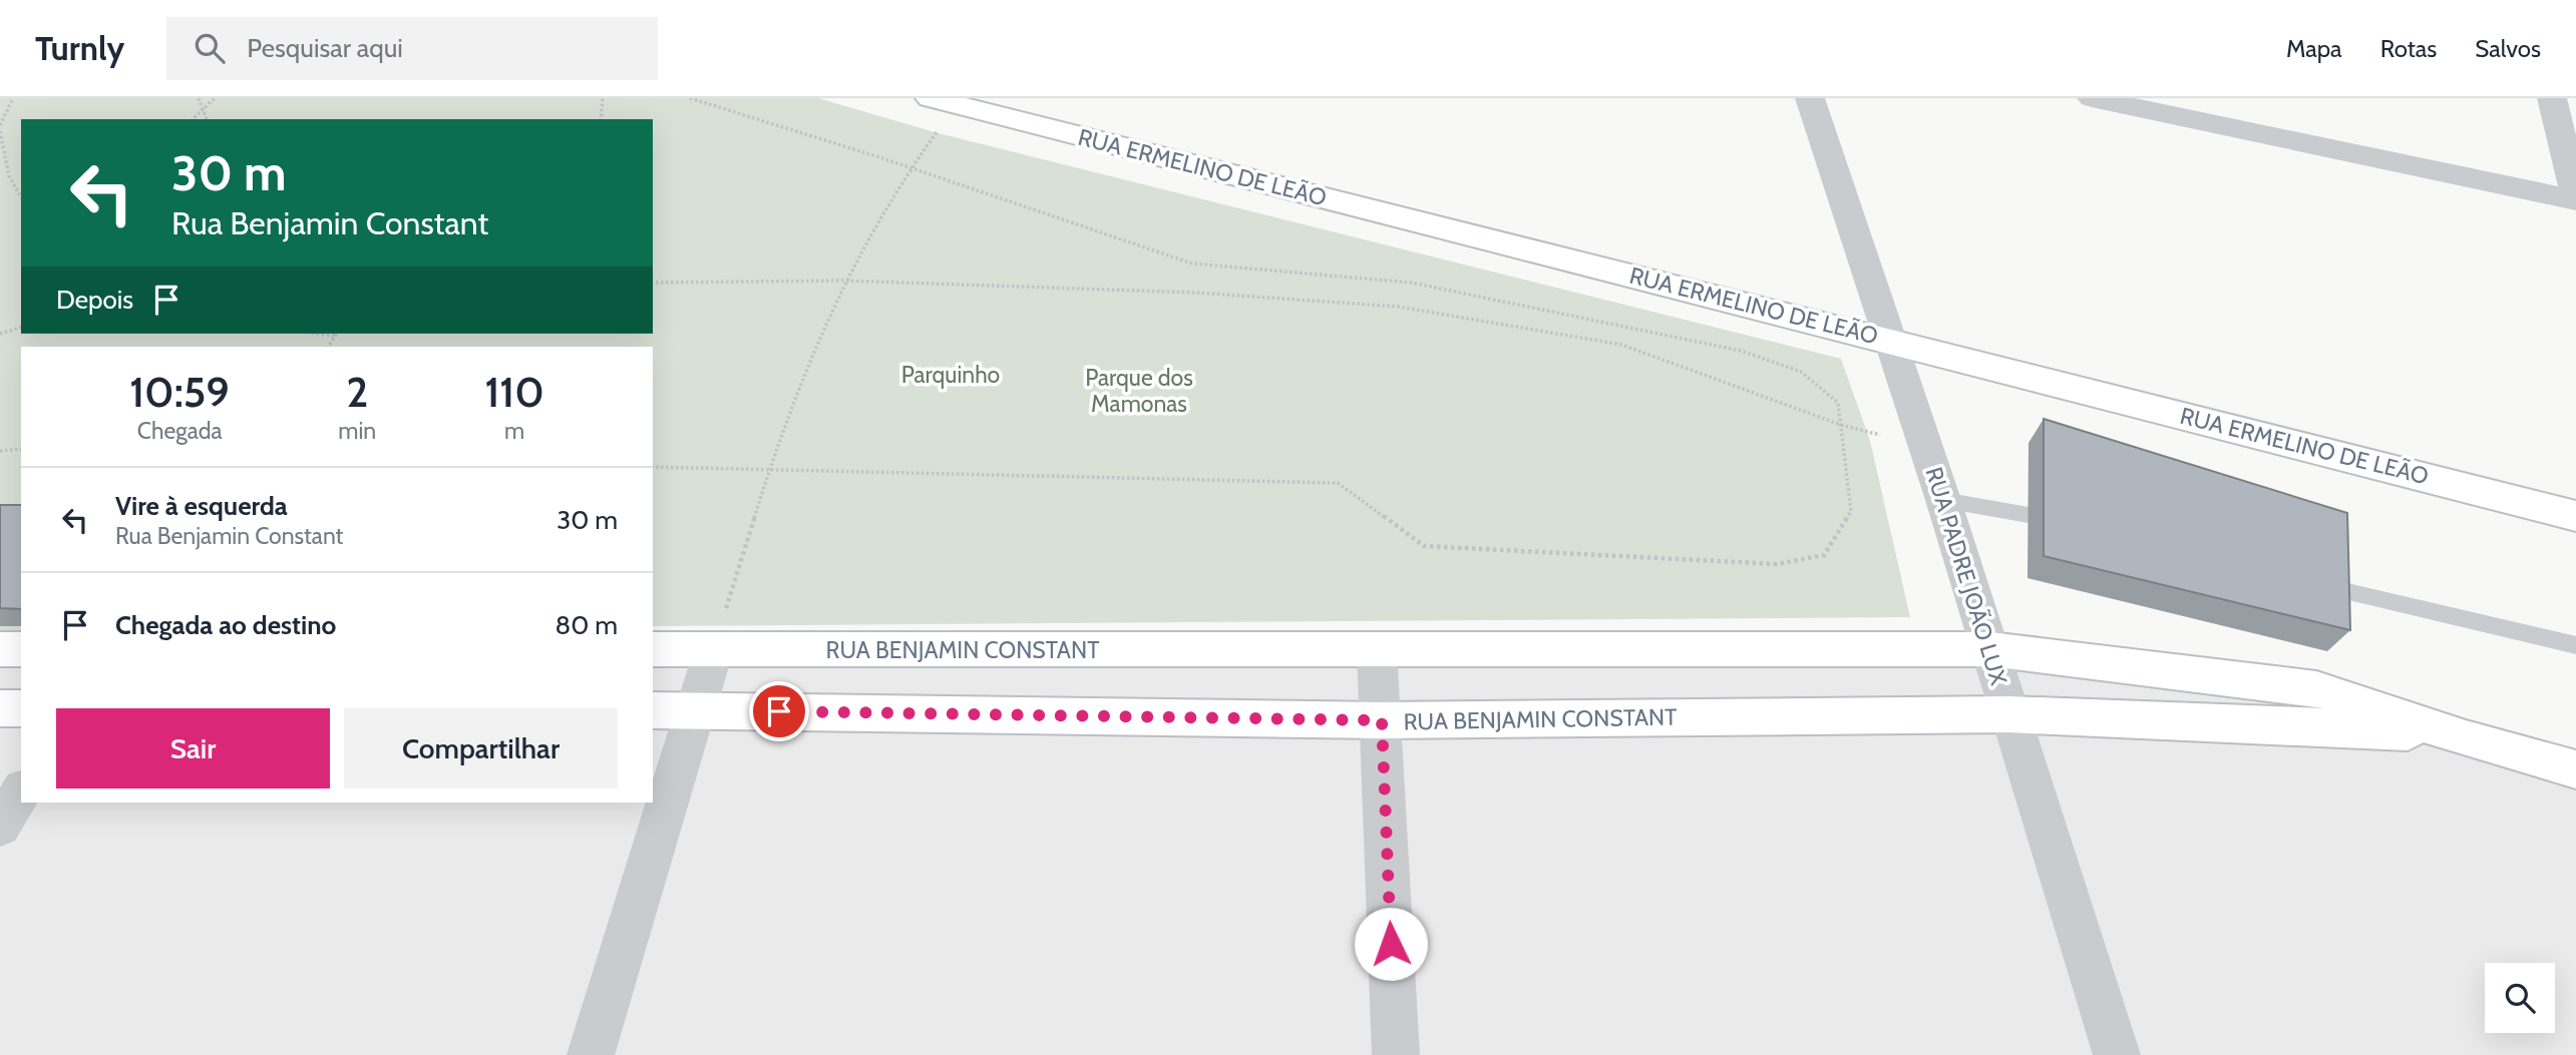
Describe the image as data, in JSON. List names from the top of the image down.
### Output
{
  "streets": {
    "main road": ["RUA ERMELINO DE LEÃO", "RUA BENJAMIN CONSTANT"],
    "street": ["RUA PADRE JOÃO LUX"]
  },
  "crossings": [
    ["RUA ERMELINO DE LEÃO", "RUA PADRE JOÃO LUX"],
    ["RUA PADRE JOÃO LUX", "RUA BENJAMIN CONSTANT"]
  ],
  "parks": ["Parquinho", "Parque dos Mamonas"],
  "page": {
    "header": "Turnly",
    "search": "Pesquisar aqui",
    "nav": ["Mapa", "Rotas", "Salvos"],
    "turn": ["30 m", "Rua Benjamin Constant"],
    "then": "Depois",
    "eta": [
      "10:59",
      "Chegada",
      "2",
      "min",
      "110",
      "m"
    ],
    "list": [
      {
        "name": "Vire à esquerda",
        "note": "Rua Benjamin Constant",
        "value": "30 m"
      },
      {
        "name": "Chegada ao destino",
        "value": "80 m"
      }
    ],
    "buttons": ["Sair", "Compartilhar"]
  }
}
